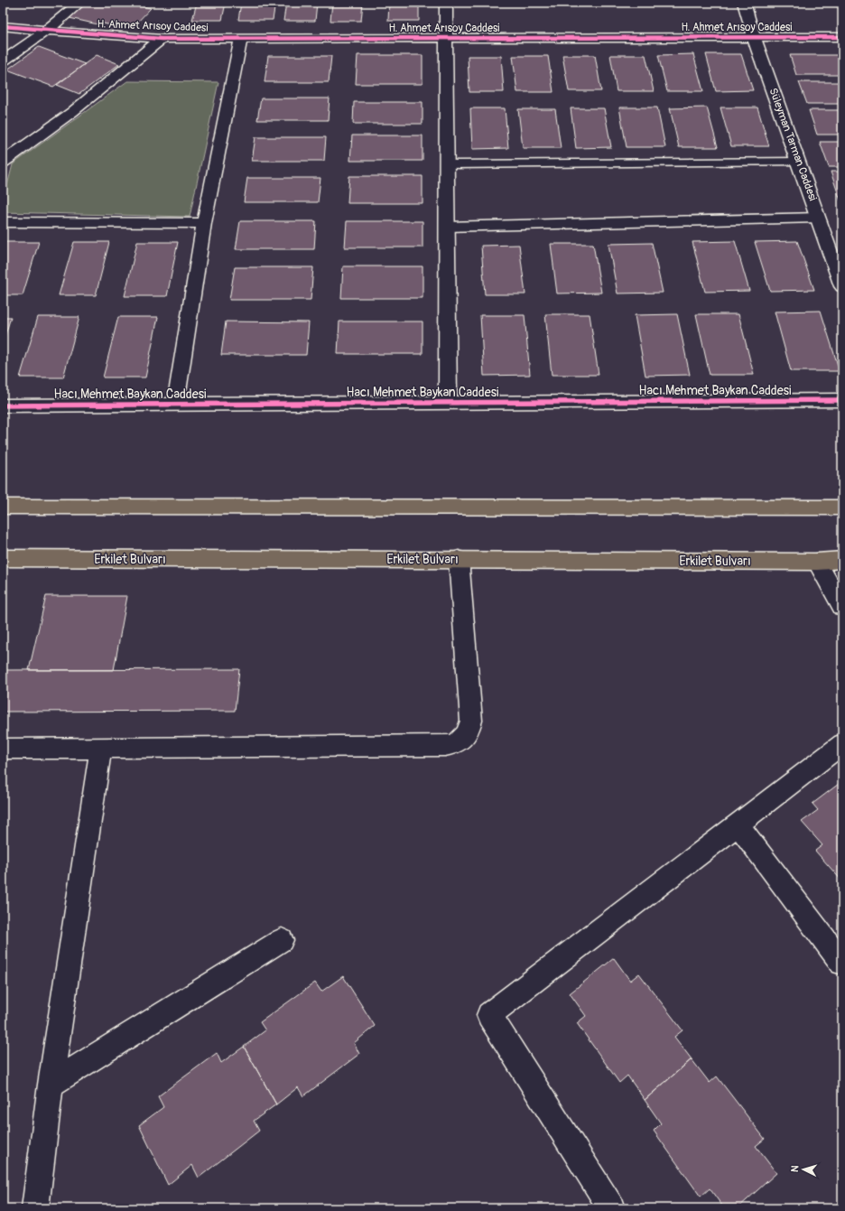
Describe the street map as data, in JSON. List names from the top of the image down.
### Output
{
  "streets": {
    "main road": ["Erkilet Bulvarı"],
    "street": ["H. Ahmet Arısoy Caddesi", "Süleyman Tarman Caddesi", "Hacı Mehmet Baykan Caddesi"]
  },
  "crossings": [
    ["H. Ahmet Arısoy Caddesi", "Süleyman Tarman Caddesi"]
  ],
  "north": "left"
}
